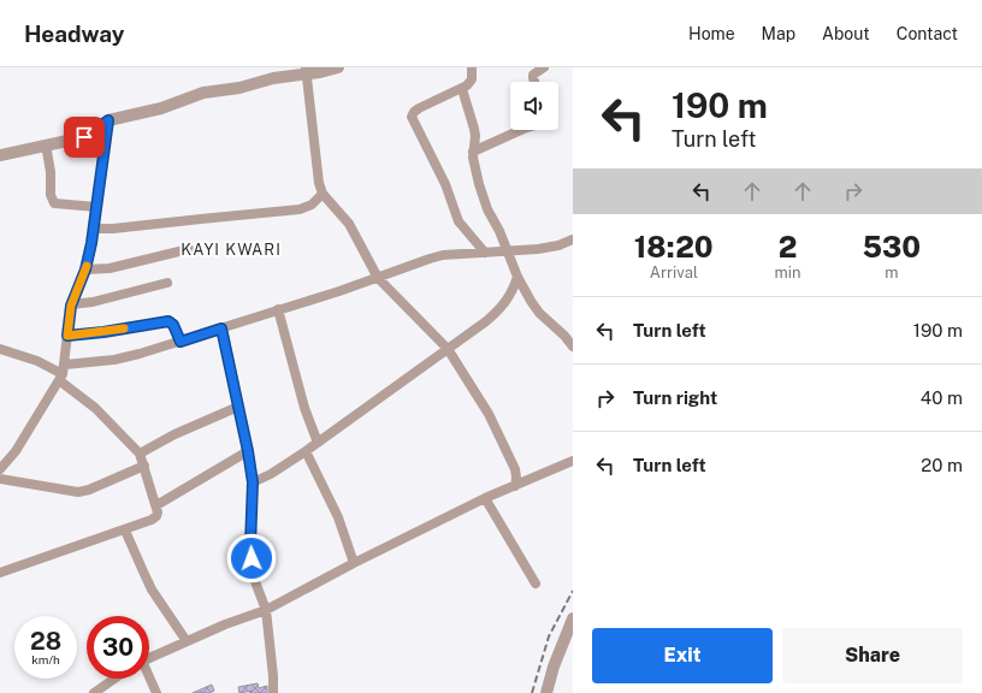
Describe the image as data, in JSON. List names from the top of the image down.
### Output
{
  "districts": ["KAYI KWARI"],
  "page": {
    "header": "Headway",
    "nav": [
      "Home",
      "Map",
      "About",
      "Contact"
    ],
    "turn": ["190 m", "Turn left"],
    "eta": [
      "18:20",
      "Arrival",
      "2",
      "min",
      "530",
      "m"
    ],
    "list": [
      {
        "name": "Turn left",
        "value": "190 m"
      },
      {
        "name": "Turn right",
        "value": "40 m"
      },
      {
        "name": "Turn left",
        "value": "20 m"
      }
    ],
    "speed": "28 km/h",
    "limit": "30",
    "buttons": ["Exit", "Share"]
  }
}
